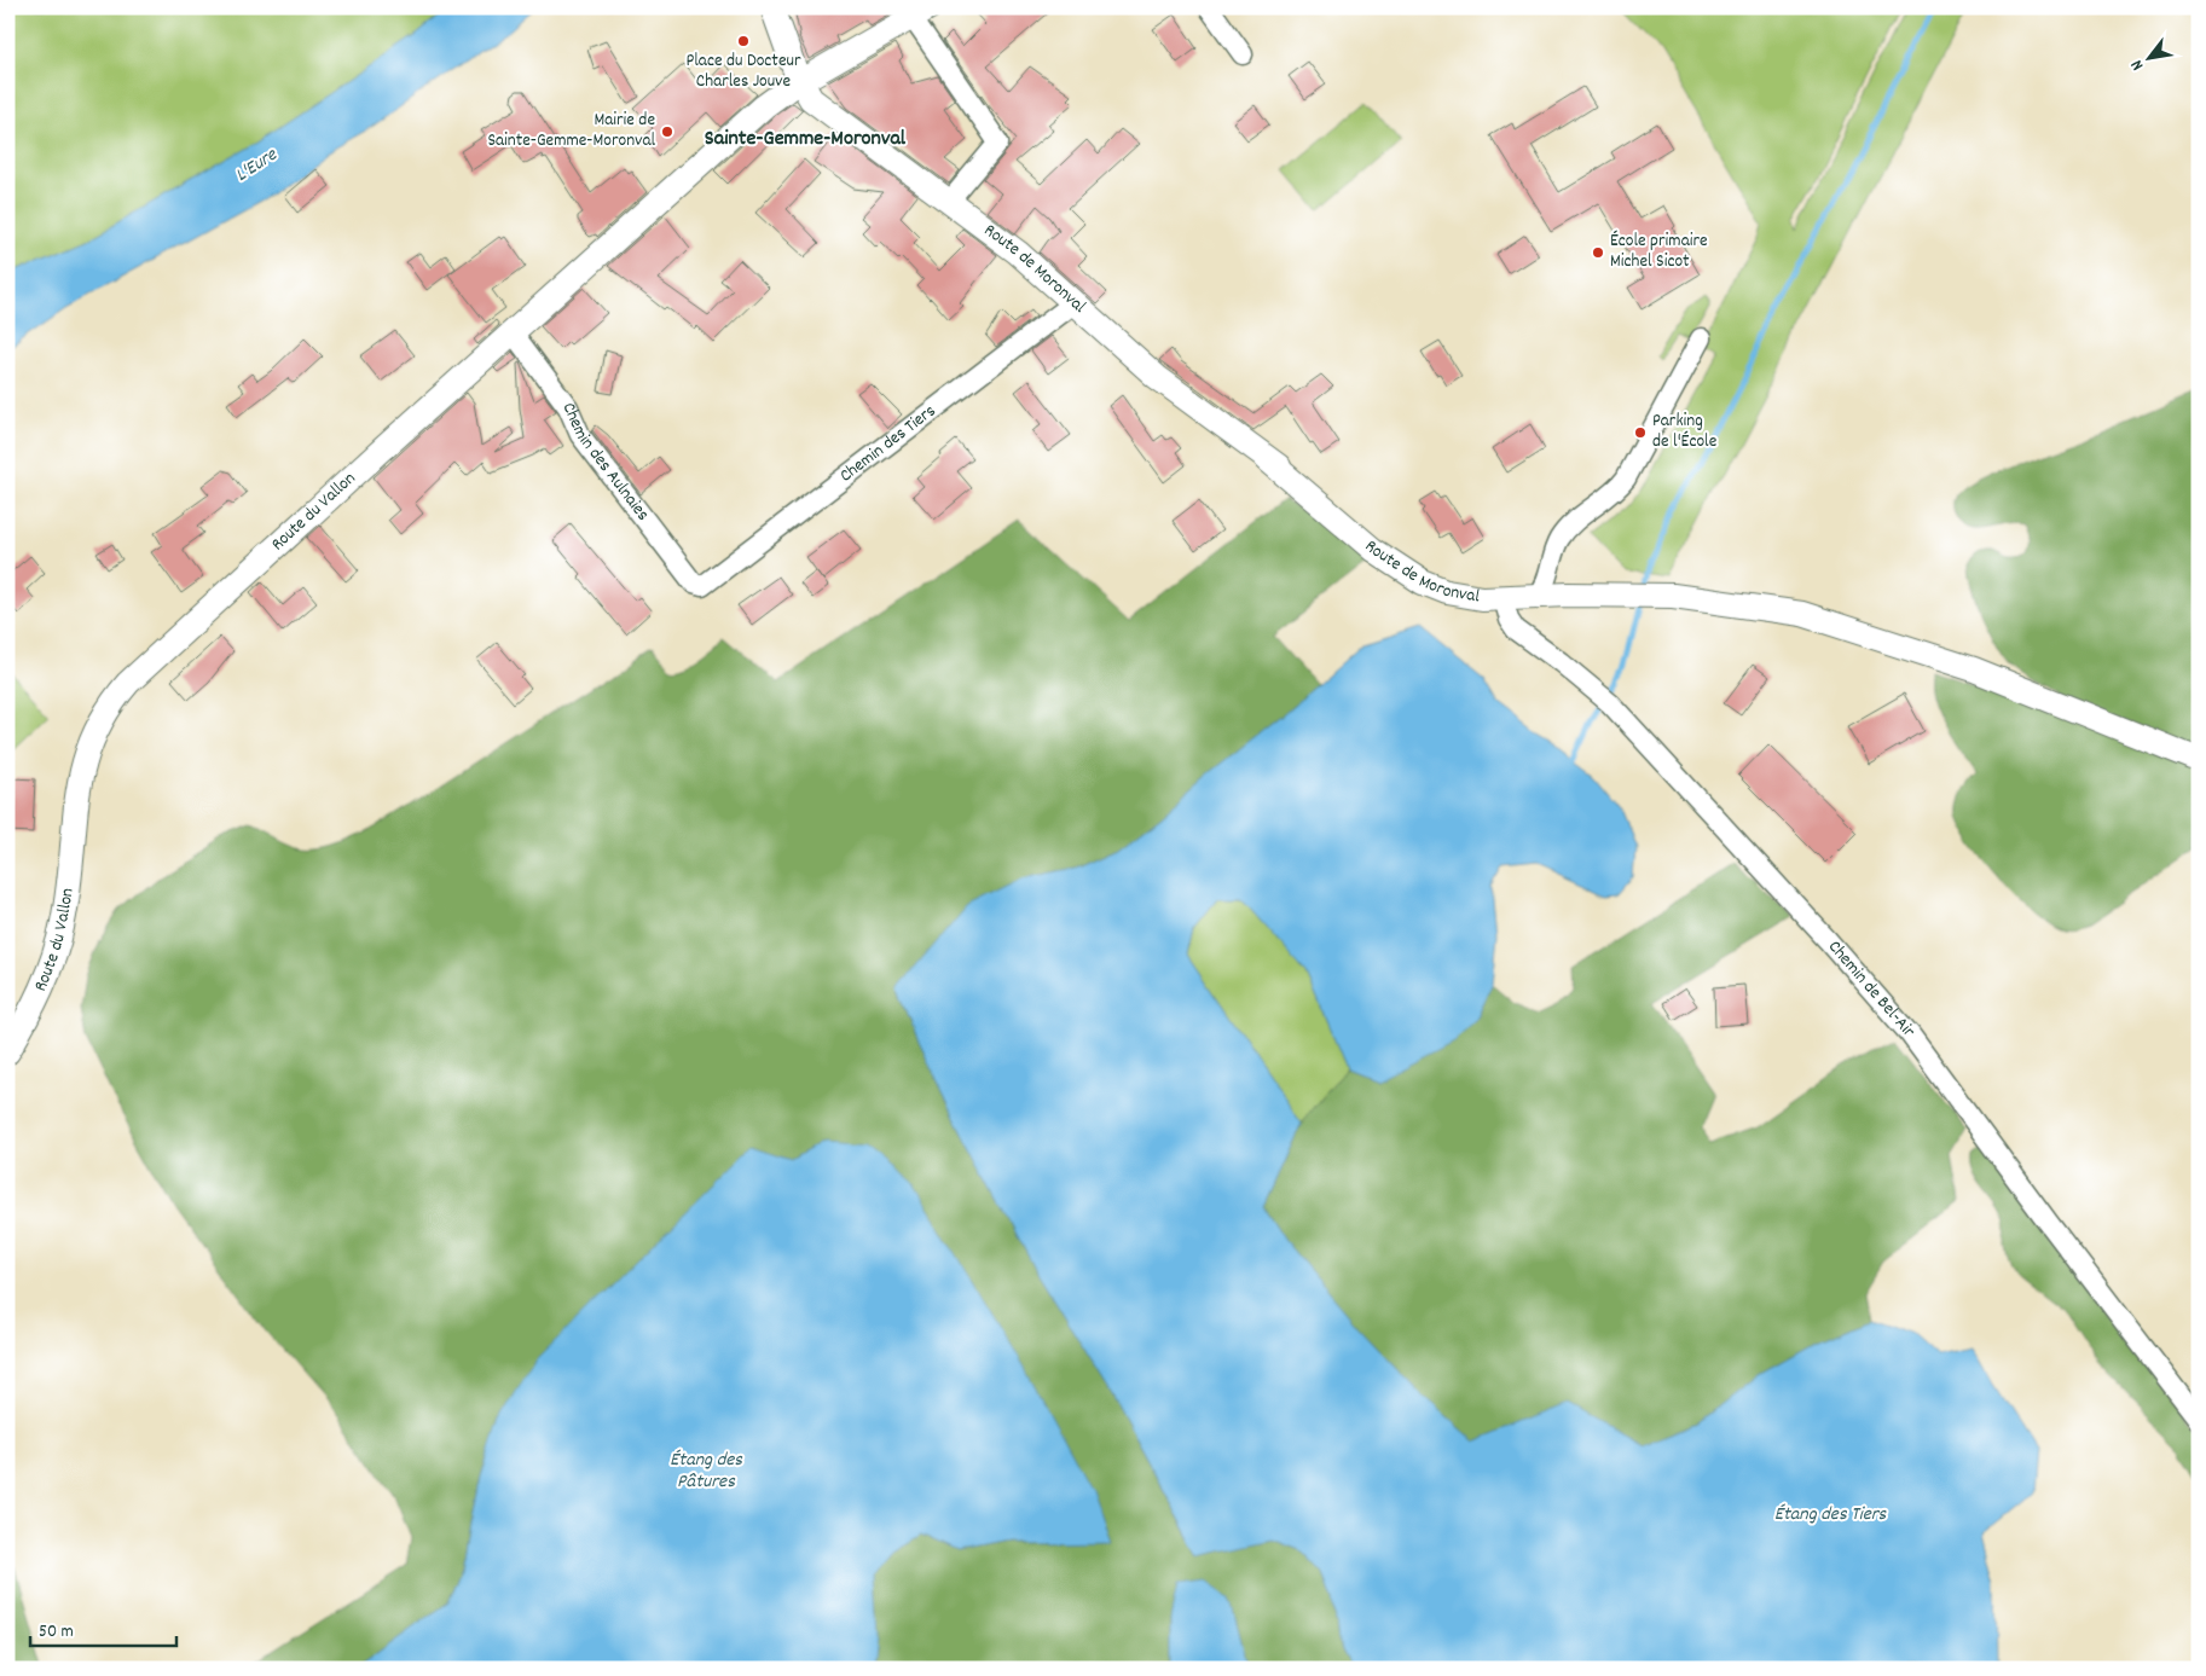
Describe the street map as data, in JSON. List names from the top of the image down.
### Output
{
  "streets": {
    "street": [
      "Route de Moronval",
      "Chemin des Tiers",
      "Chemin des Aulnaies",
      "Route du Vallon",
      "Chemin de Bel-Air"
    ]
  },
  "crossings": [
    ["Route de Moronval", "Chemin des Tiers"],
    ["Route de Moronval", "Route du Vallon"],
    ["Route de Moronval", "Chemin de Bel-Air"],
    ["Chemin des Tiers", "Chemin des Aulnaies"],
    ["Chemin des Aulnaies", "Route du Vallon"]
  ],
  "districts": ["Sainte-Gemme-Moronval"],
  "water": ["L'Eure", "Étang des Pâtures", "Étang des Tiers"],
  "places": [
    "Place du Docteur Charles Jouve",
    "Mairie de Sainte-Gemme-Moronval",
    "École primaire Michel Sicot",
    "Parking de l'École"
  ],
  "scale_bar": "50 m",
  "north": "bottom left"
}
